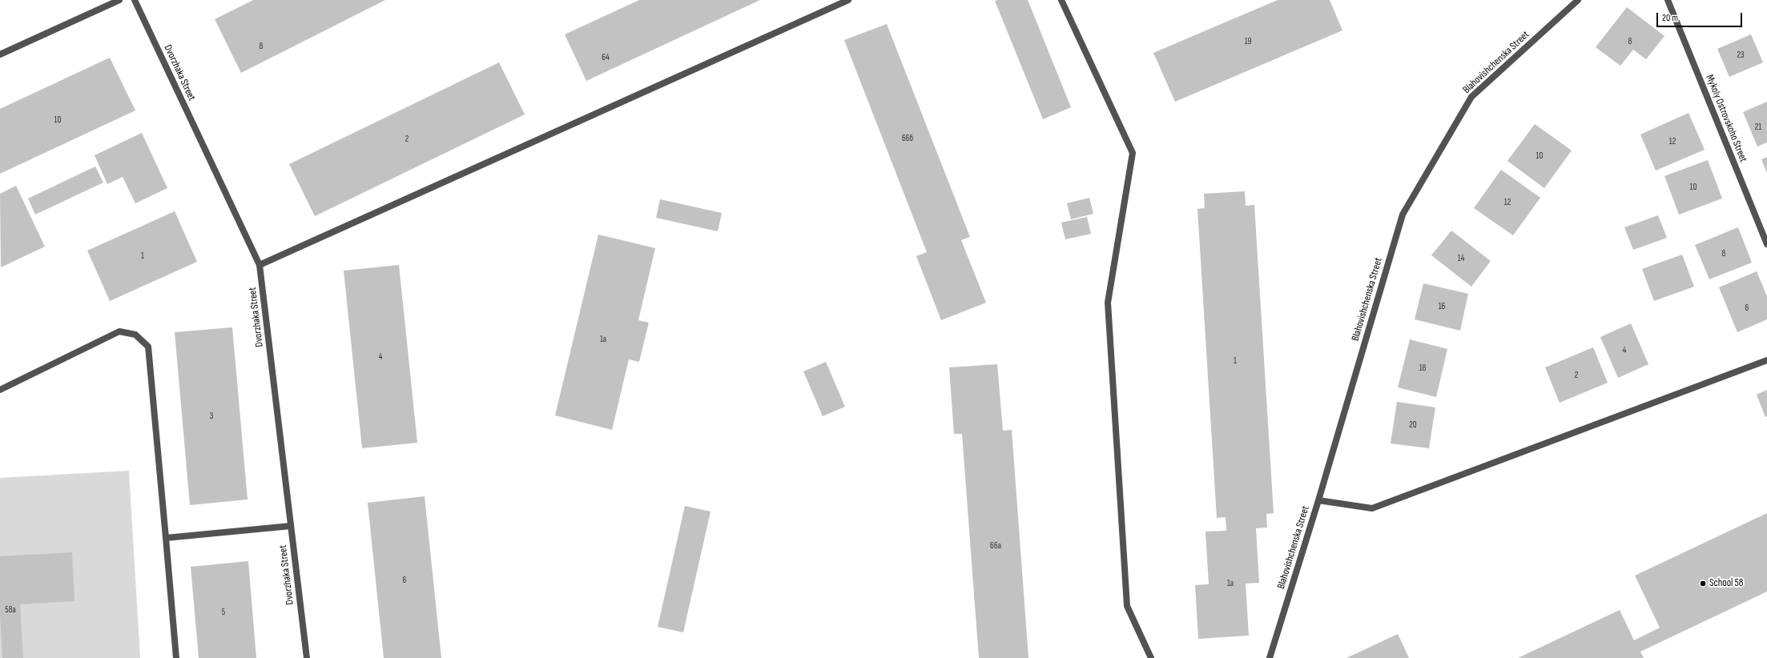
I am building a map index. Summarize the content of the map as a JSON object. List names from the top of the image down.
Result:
{
  "streets": {
    "street": ["Blahovishchenska Street", "Dvorzhaka Street", "Mykoly Ostrovskoho Street"]
  },
  "places": ["School 58"],
  "house_numbers": [
    "19",
    "8",
    "8",
    "23",
    "64",
    "10",
    "21",
    "66б",
    "2",
    "12",
    "10",
    "10",
    "12",
    "8",
    "1",
    "14",
    "16",
    "6",
    "1а",
    "4",
    "4",
    "1",
    "18",
    "2",
    "3",
    "20",
    "66а",
    "6",
    "1а",
    "58а",
    "5"
  ],
  "scale_bar": "20 m"
}
